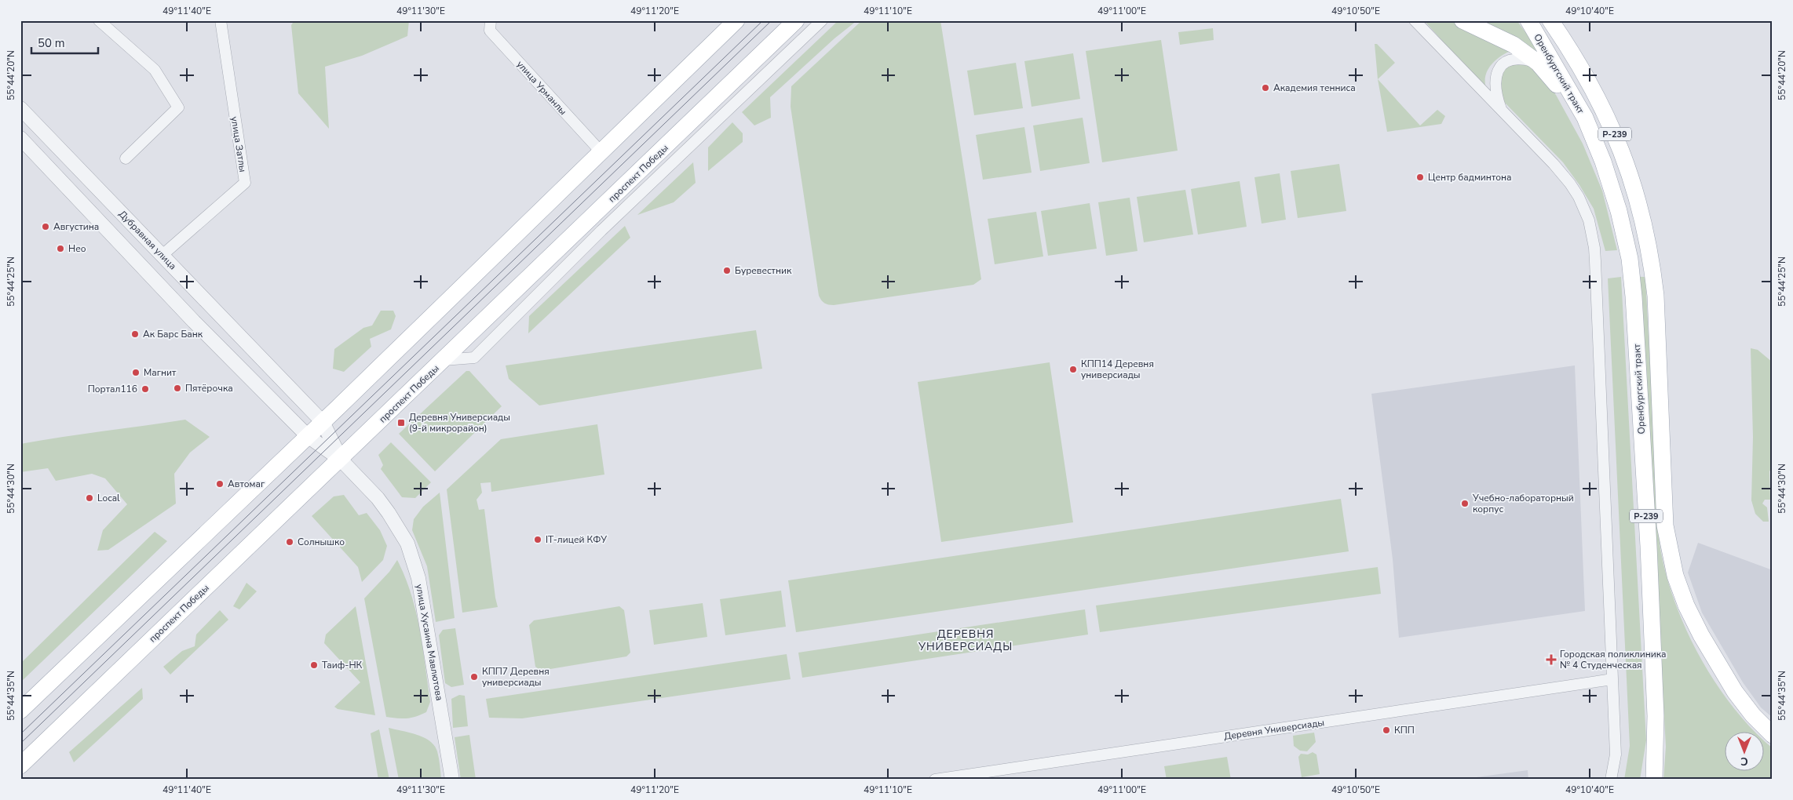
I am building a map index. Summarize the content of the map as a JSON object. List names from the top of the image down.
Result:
{
  "streets": {
    "main road": ["Оренбургский тракт", "Р-239", "проспект Победы"],
    "street": [
      "улица Урманлы",
      "улица Затлы",
      "Дубравная улица",
      "улица Хусаина Мавлютова",
      "Деревня Универсиады"
    ]
  },
  "crossings": [
    ["улица Затлы", "Дубравная улица"],
    ["проспект Победы", "Дубравная улица"],
    ["проспект Победы", "улица Хусаина Мавлютова"],
    ["Дубравная улица", "улица Хусаина Мавлютова"]
  ],
  "districts": ["ДЕРЕВНЯ УНИВЕРСИАДЫ"],
  "places": {
    "other": [
      "Академия тенниса",
      "Центр бадминтона",
      "Августина",
      "Нео",
      "Буревестник",
      "Ак Барс Банк",
      "КПП14 Деревня универсиады",
      "Магнит",
      "Пятёрочка",
      "Портал116",
      "Автомаг",
      "Local",
      "Учебно-лабораторный корпус",
      "IT-лицей КФУ",
      "Солнышко",
      "Таиф-НК",
      "КПП7 Деревня универсиады",
      "КПП"
    ],
    "transit": ["Деревня Универсиады (9-й микрорайон)"],
    "health": ["Городская поликлиника № 4 Студенческая"]
  },
  "scale_bar": "50 m",
  "north": "bottom",
  "coordinates": [
    "49°11'40\"E",
    "49°11'30\"E",
    "49°11'20\"E",
    "49°11'10\"E",
    "49°11'00\"E",
    "49°10'50\"E",
    "49°10'40\"E",
    "55°44'20\"N",
    "55°44'25\"N",
    "55°44'30\"N",
    "55°44'35\"N"
  ]
}
